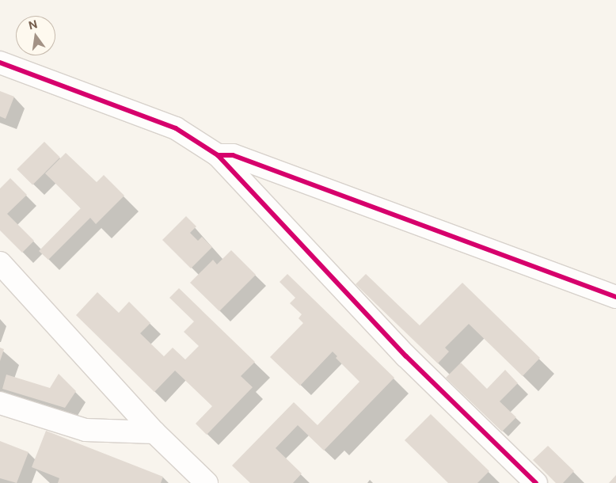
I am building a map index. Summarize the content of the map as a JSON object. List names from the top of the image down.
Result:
{
  "north": "top"
}
